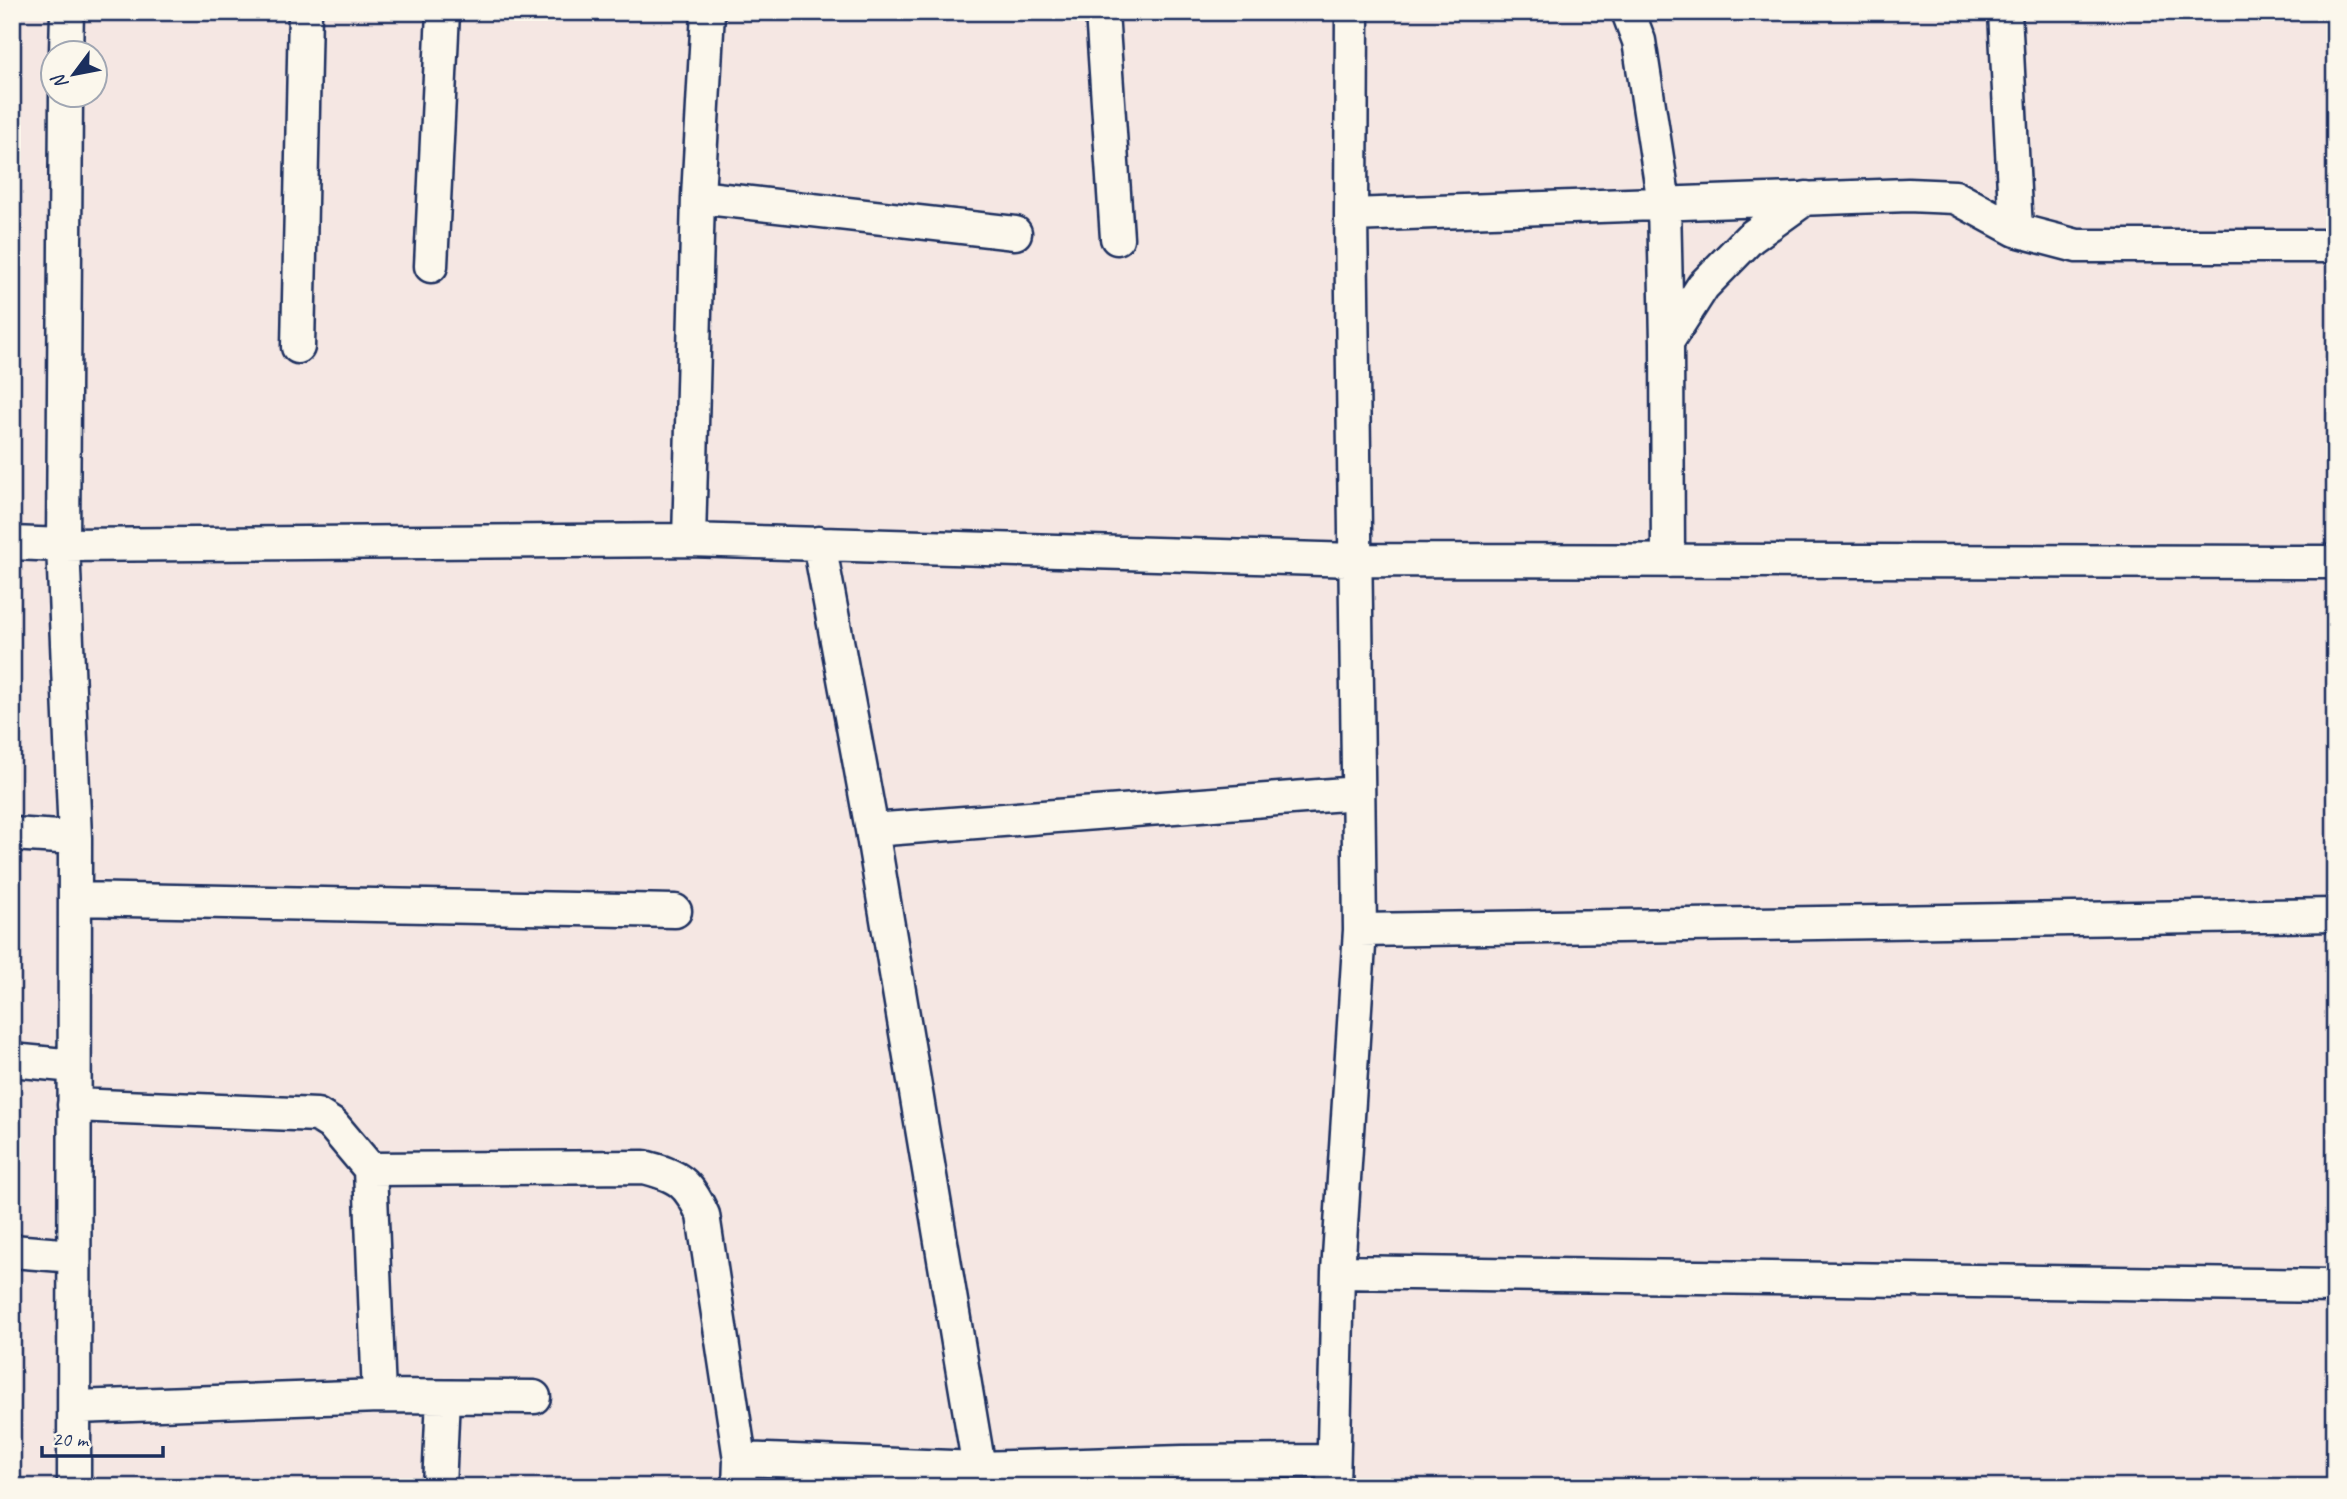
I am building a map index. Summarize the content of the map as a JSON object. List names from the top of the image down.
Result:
{
  "scale_bar": "20 m",
  "north": "bottom left"
}
